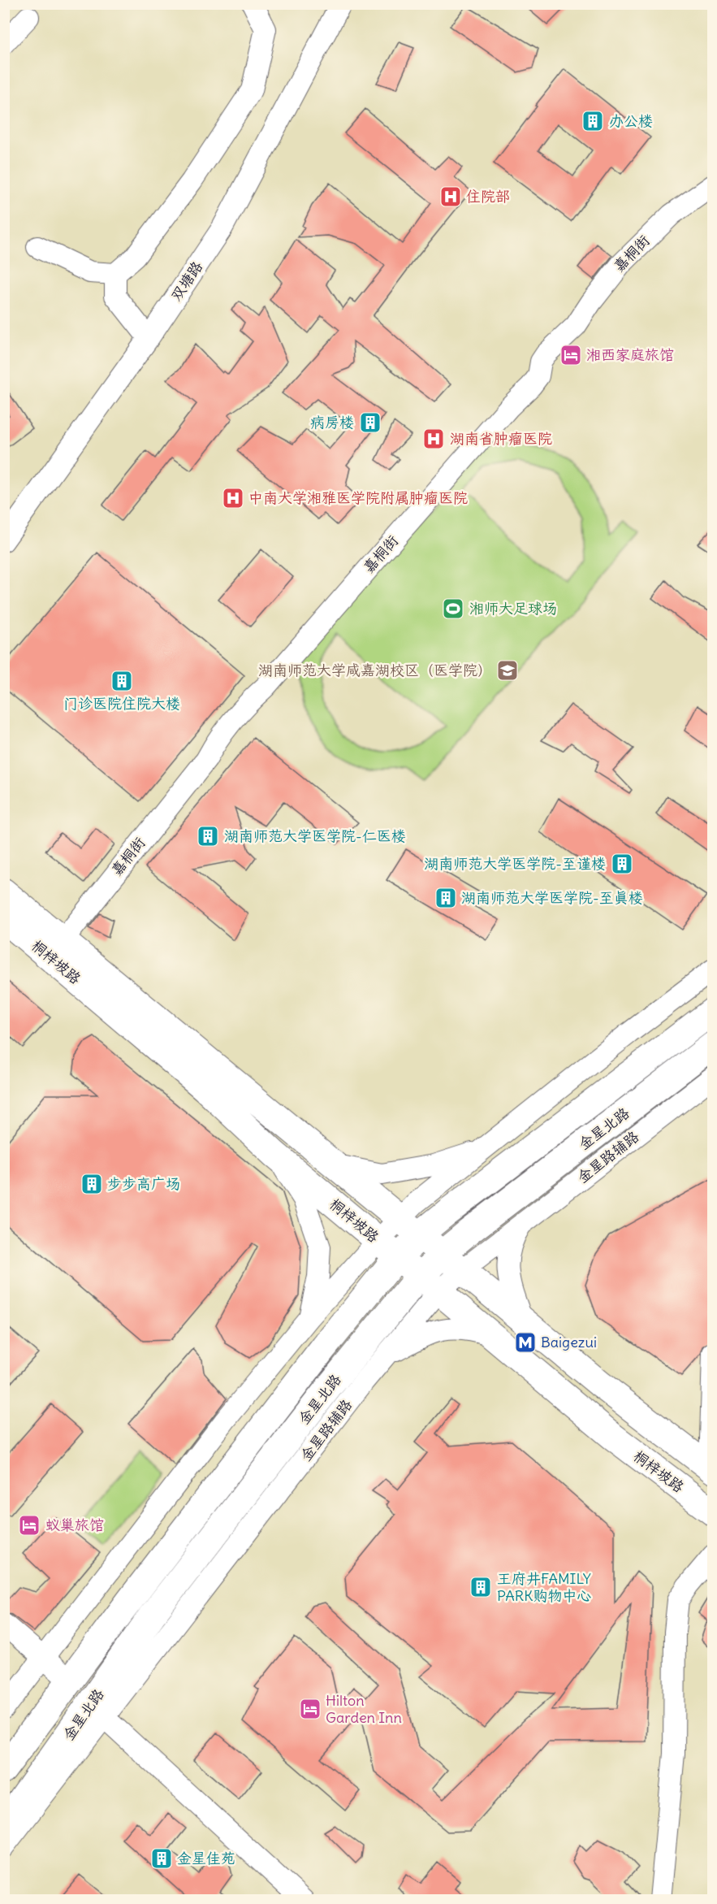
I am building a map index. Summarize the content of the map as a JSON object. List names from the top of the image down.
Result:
{
  "streets": {
    "main road": ["桐梓坡路", "金星北路"],
    "street": ["嘉桐街", "双塘路", "金星路辅路"]
  },
  "crossings": [
    ["嘉桐街", "桐梓坡路"],
    ["桐梓坡路", "金星北路"],
    ["桐梓坡路", "金星路辅路"],
    ["金星北路", "金星路辅路"]
  ],
  "places": {
    "building": [
      "办公楼",
      "病房楼",
      "门诊医院住院大楼",
      "湖南师范大学医学院-仁医楼",
      "湖南师范大学医学院-至谨楼",
      "湖南师范大学医学院-至真楼",
      "步步高广场",
      "王府井FAMILY PARK购物中心",
      "金星佳苑"
    ],
    "hospital": ["住院部", "湖南省肿瘤医院", "中南大学湘雅医学院附属肿瘤医院"],
    "hotel": ["湘西家庭旅馆", "蚁巢旅馆", "Hilton Garden Inn"],
    "sports": ["湘师大足球场"],
    "school or university": ["湖南师范大学咸嘉湖校区（医学院）"],
    "metro station": ["Baigezui"]
  }
}
